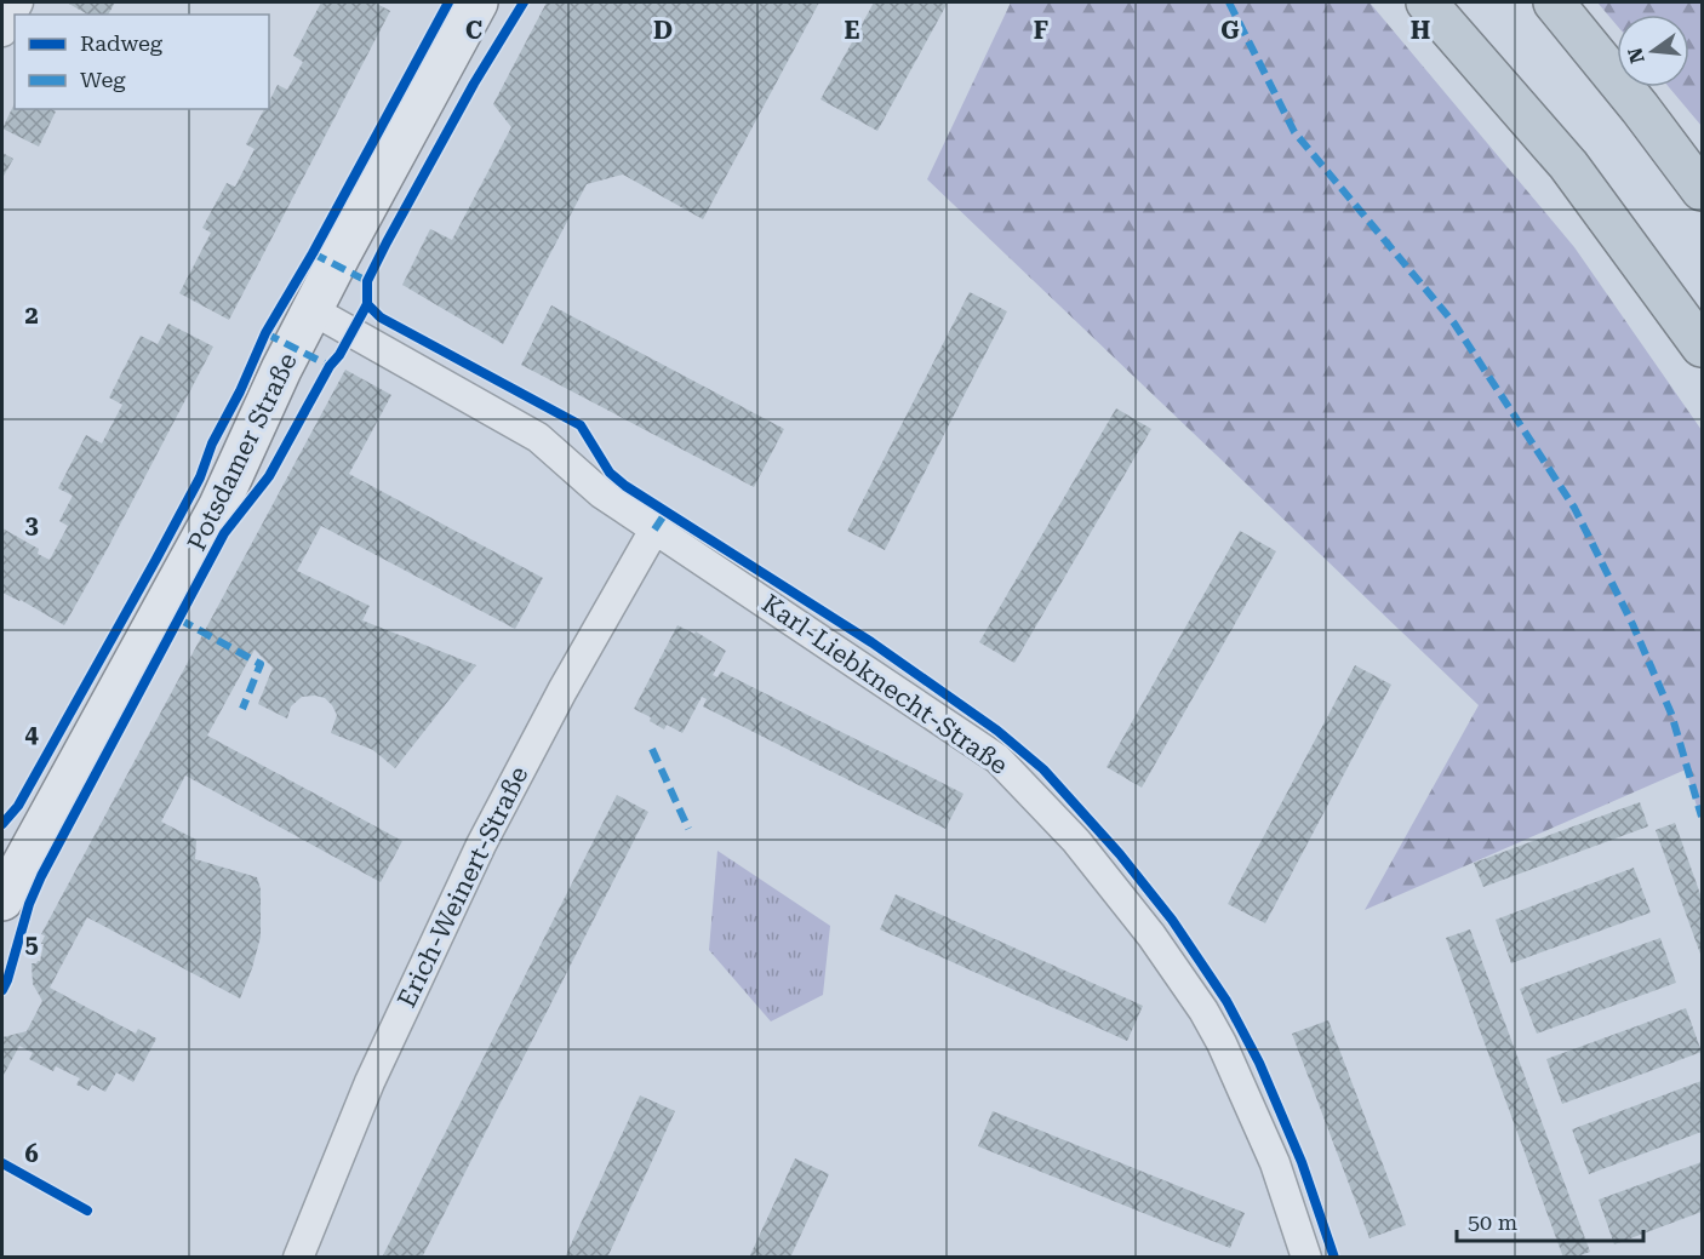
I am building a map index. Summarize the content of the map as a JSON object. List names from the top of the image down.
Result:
{
  "streets": {
    "main road": ["Potsdamer Straße"],
    "street": ["Karl-Liebknecht-Straße", "Erich-Weinert-Straße"]
  },
  "crossings": [
    ["Potsdamer Straße", "Karl-Liebknecht-Straße"],
    ["Karl-Liebknecht-Straße", "Erich-Weinert-Straße"]
  ],
  "legend": ["Radweg", "Weg"],
  "scale_bar": "50 m",
  "north": "left",
  "grid": {
    "columns": [
      "C",
      "D",
      "E",
      "F",
      "G",
      "H"
    ],
    "rows": [
      "2",
      "3",
      "4",
      "5",
      "6"
    ]
  }
}
